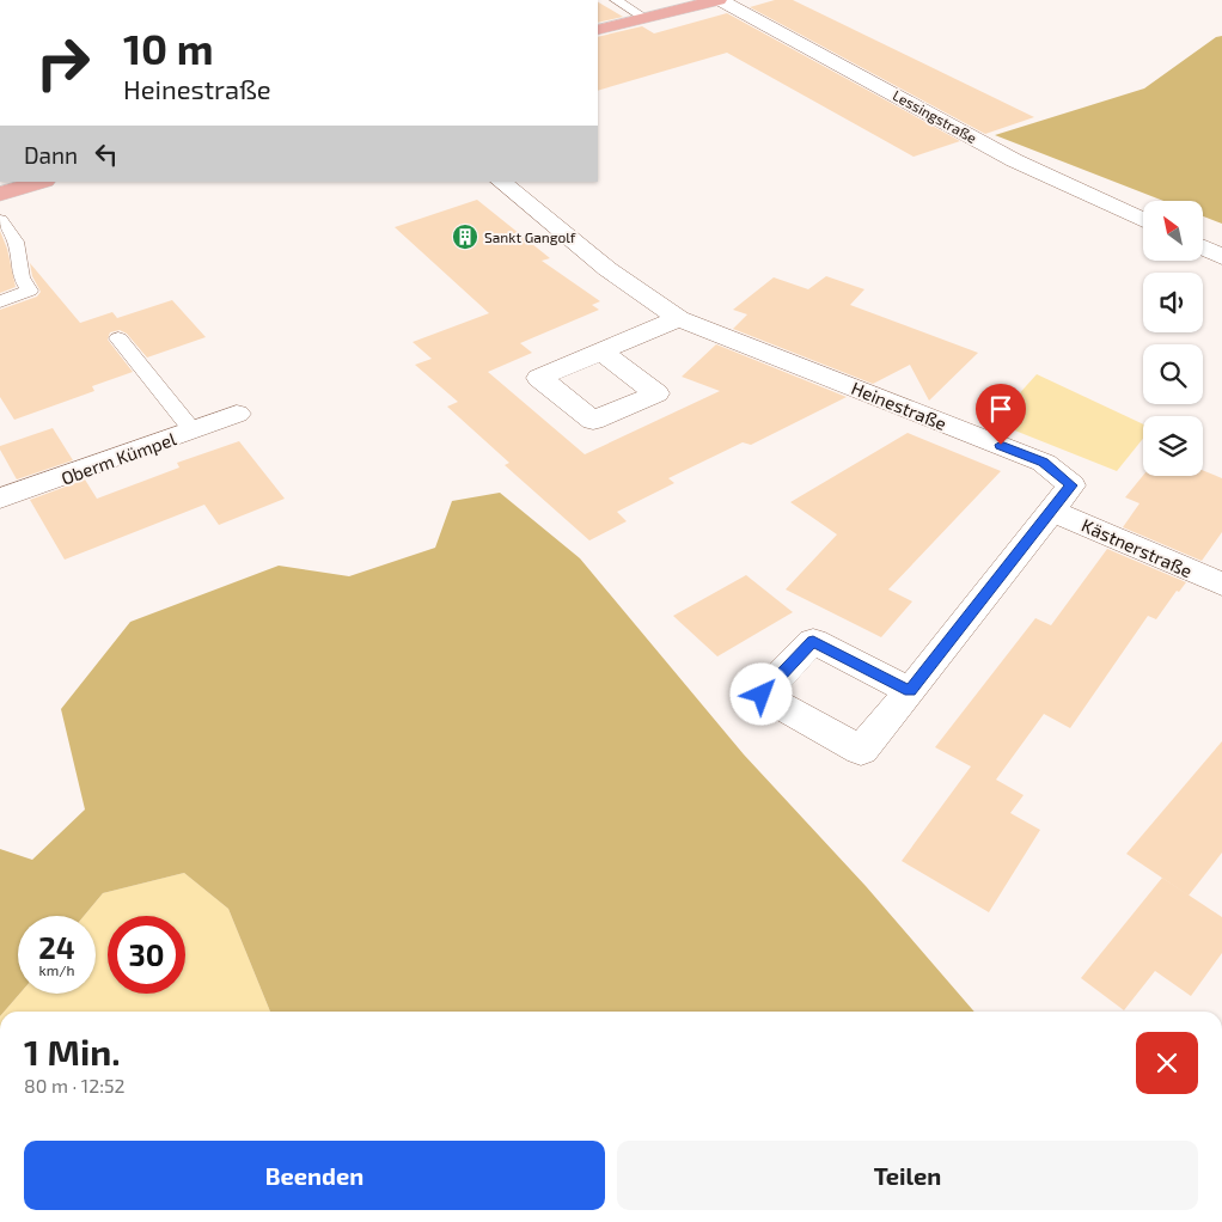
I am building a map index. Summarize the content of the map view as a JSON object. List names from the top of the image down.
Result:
{
  "streets": {
    "street": [
      "Lessingstraße",
      "Heinestraße",
      "Oberm Kümpel",
      "Kästnerstraße"
    ]
  },
  "crossings": [
    ["Heinestraße", "Kästnerstraße"]
  ],
  "places": {
    "building": ["Sankt Gangolf"]
  },
  "north": "top left",
  "page": {
    "turn": ["10 m", "Heinestraße"],
    "then": "Dann",
    "speed": "24 km/h",
    "limit": "30",
    "heading": ["1 Min.", "80 m · 12:52"],
    "buttons": ["Beenden", "Teilen"]
  }
}
